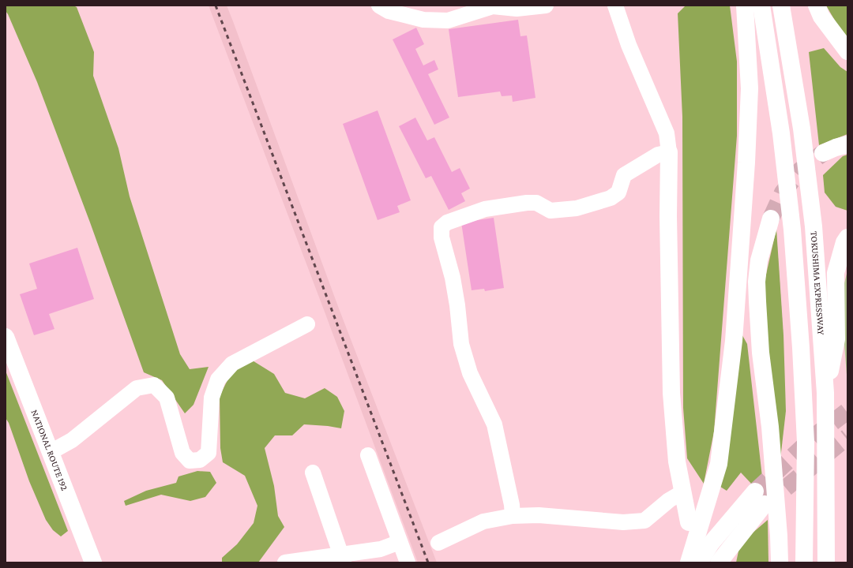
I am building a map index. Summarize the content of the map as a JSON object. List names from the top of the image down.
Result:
{
  "streets": {
    "main road": ["TOKUSHIMA EXPRESSWAY", "NATIONAL ROUTE 192"]
  }
}
